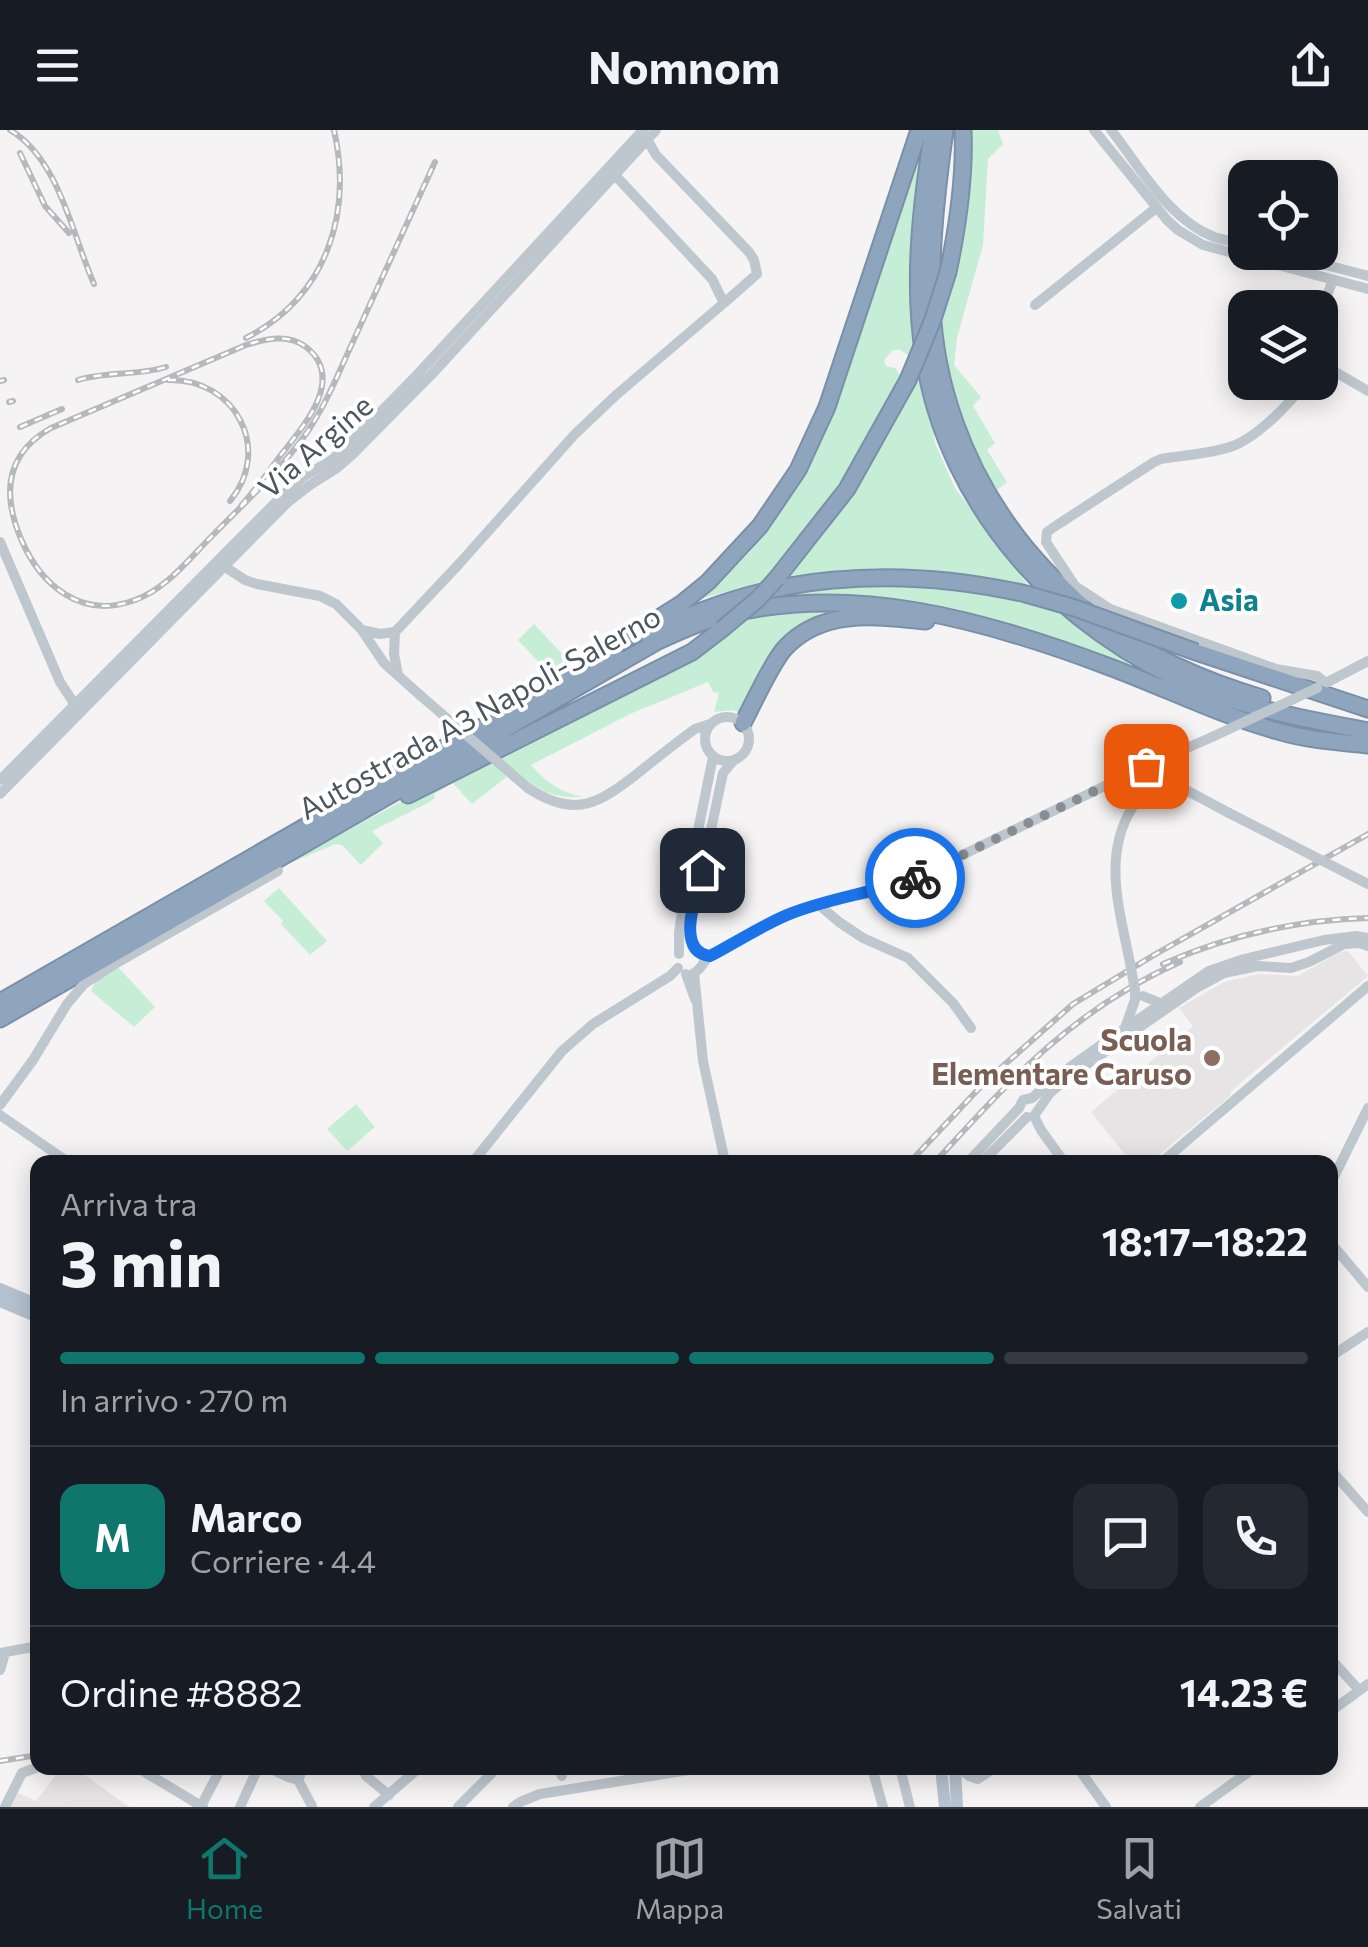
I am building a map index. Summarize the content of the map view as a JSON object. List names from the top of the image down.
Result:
{
  "streets": {
    "highway": ["Autostrada A3 Napoli-Salerno"],
    "street": ["Via Argine"]
  },
  "places": ["Asia", "Scuola Elementare Caruso"],
  "page": {
    "header": "Nomnom",
    "heading": ["3 min", "Arriva tra", "18:17–18:22"],
    "panel": [
      "Marco",
      "Corriere · 4.4",
      "Ordine #8882",
      "14.23 €"
    ],
    "bar": "In arrivo · 270 m",
    "round": "M",
    "tabs": ["Home", "Mappa", "Salvati"]
  }
}
